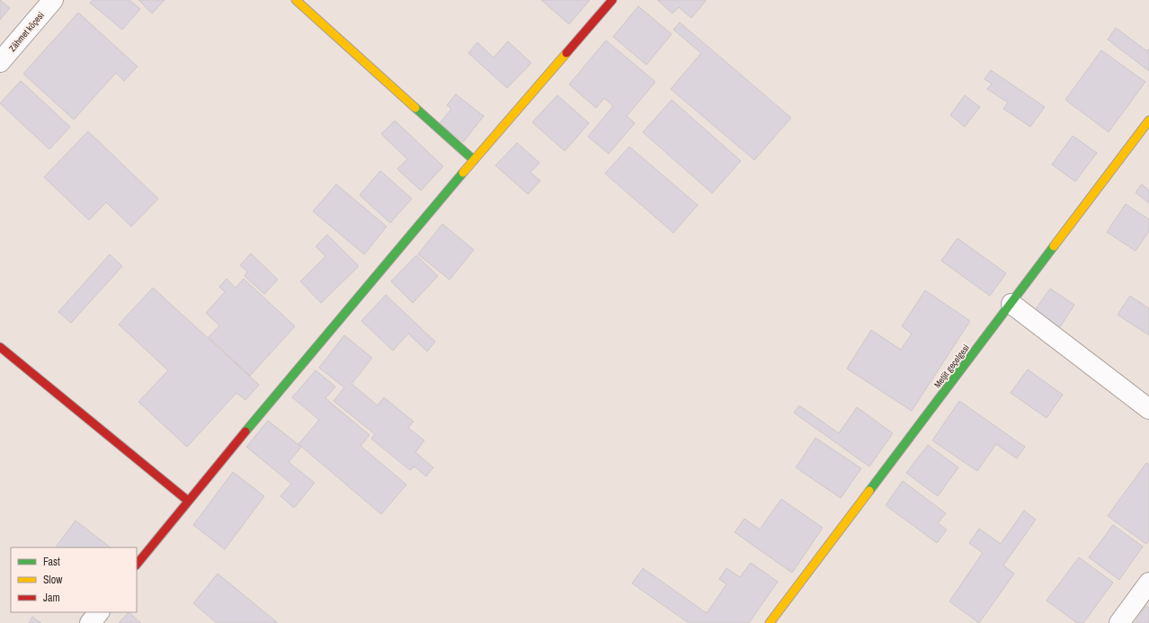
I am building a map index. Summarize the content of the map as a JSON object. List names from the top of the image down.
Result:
{
  "streets": {
    "street": ["Zähmet köçesi", "Metjit geçelgesi"]
  },
  "legend": ["Fast", "Slow", "Jam"]
}
